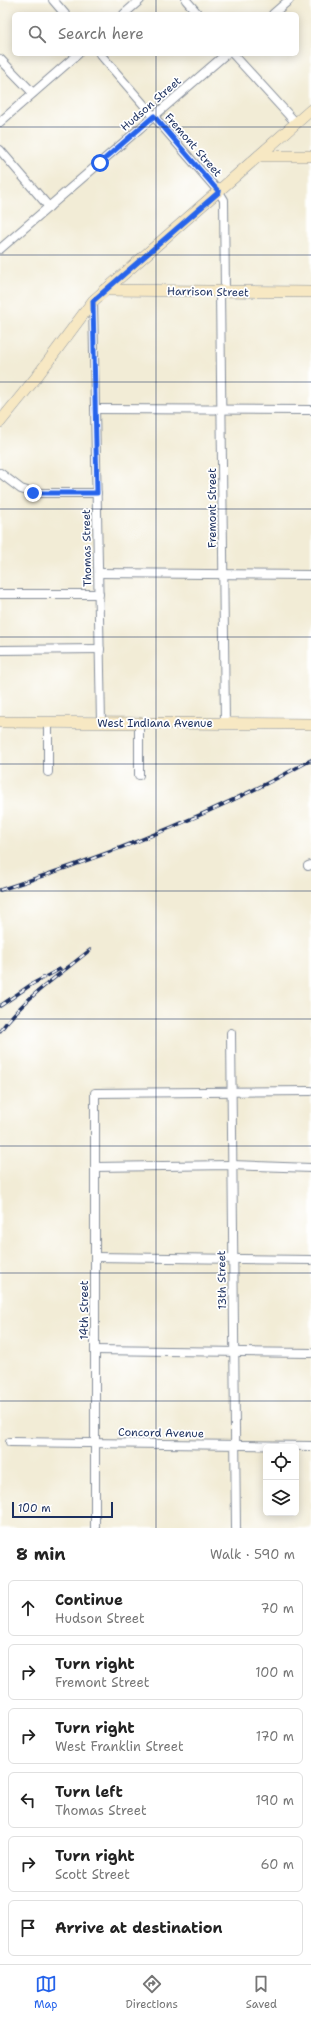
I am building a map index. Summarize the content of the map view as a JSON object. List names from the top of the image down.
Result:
{
  "streets": {
    "street": [
      "Hudson Street",
      "Fremont Street",
      "Harrison Street",
      "Thomas Street",
      "West Indiana Avenue",
      "13th Street",
      "14th Street",
      "Concord Avenue"
    ]
  },
  "crossings": [
    ["Hudson Street", "Fremont Street"],
    ["Fremont Street", "Harrison Street"],
    ["Fremont Street", "West Indiana Avenue"],
    ["Thomas Street", "West Indiana Avenue"],
    ["13th Street", "14th Street"],
    ["13th Street", "Concord Avenue"],
    ["14th Street", "Concord Avenue"]
  ],
  "scale_bar": "100 m",
  "page": {
    "search": "Search here",
    "scale": "100 m",
    "heading": ["8 min", "Walk · 590 m"],
    "list": [
      ["Continue", "Hudson Street", "70 m"],
      ["Turn right", "Fremont Street", "100 m"],
      ["Turn right", "West Franklin Street", "170 m"],
      ["Turn left", "Thomas Street", "190 m"],
      ["Turn right", "Scott Street", "60 m"],
      "Arrive at destination"
    ],
    "nav": ["Map", "Directions", "Saved"]
  }
}
